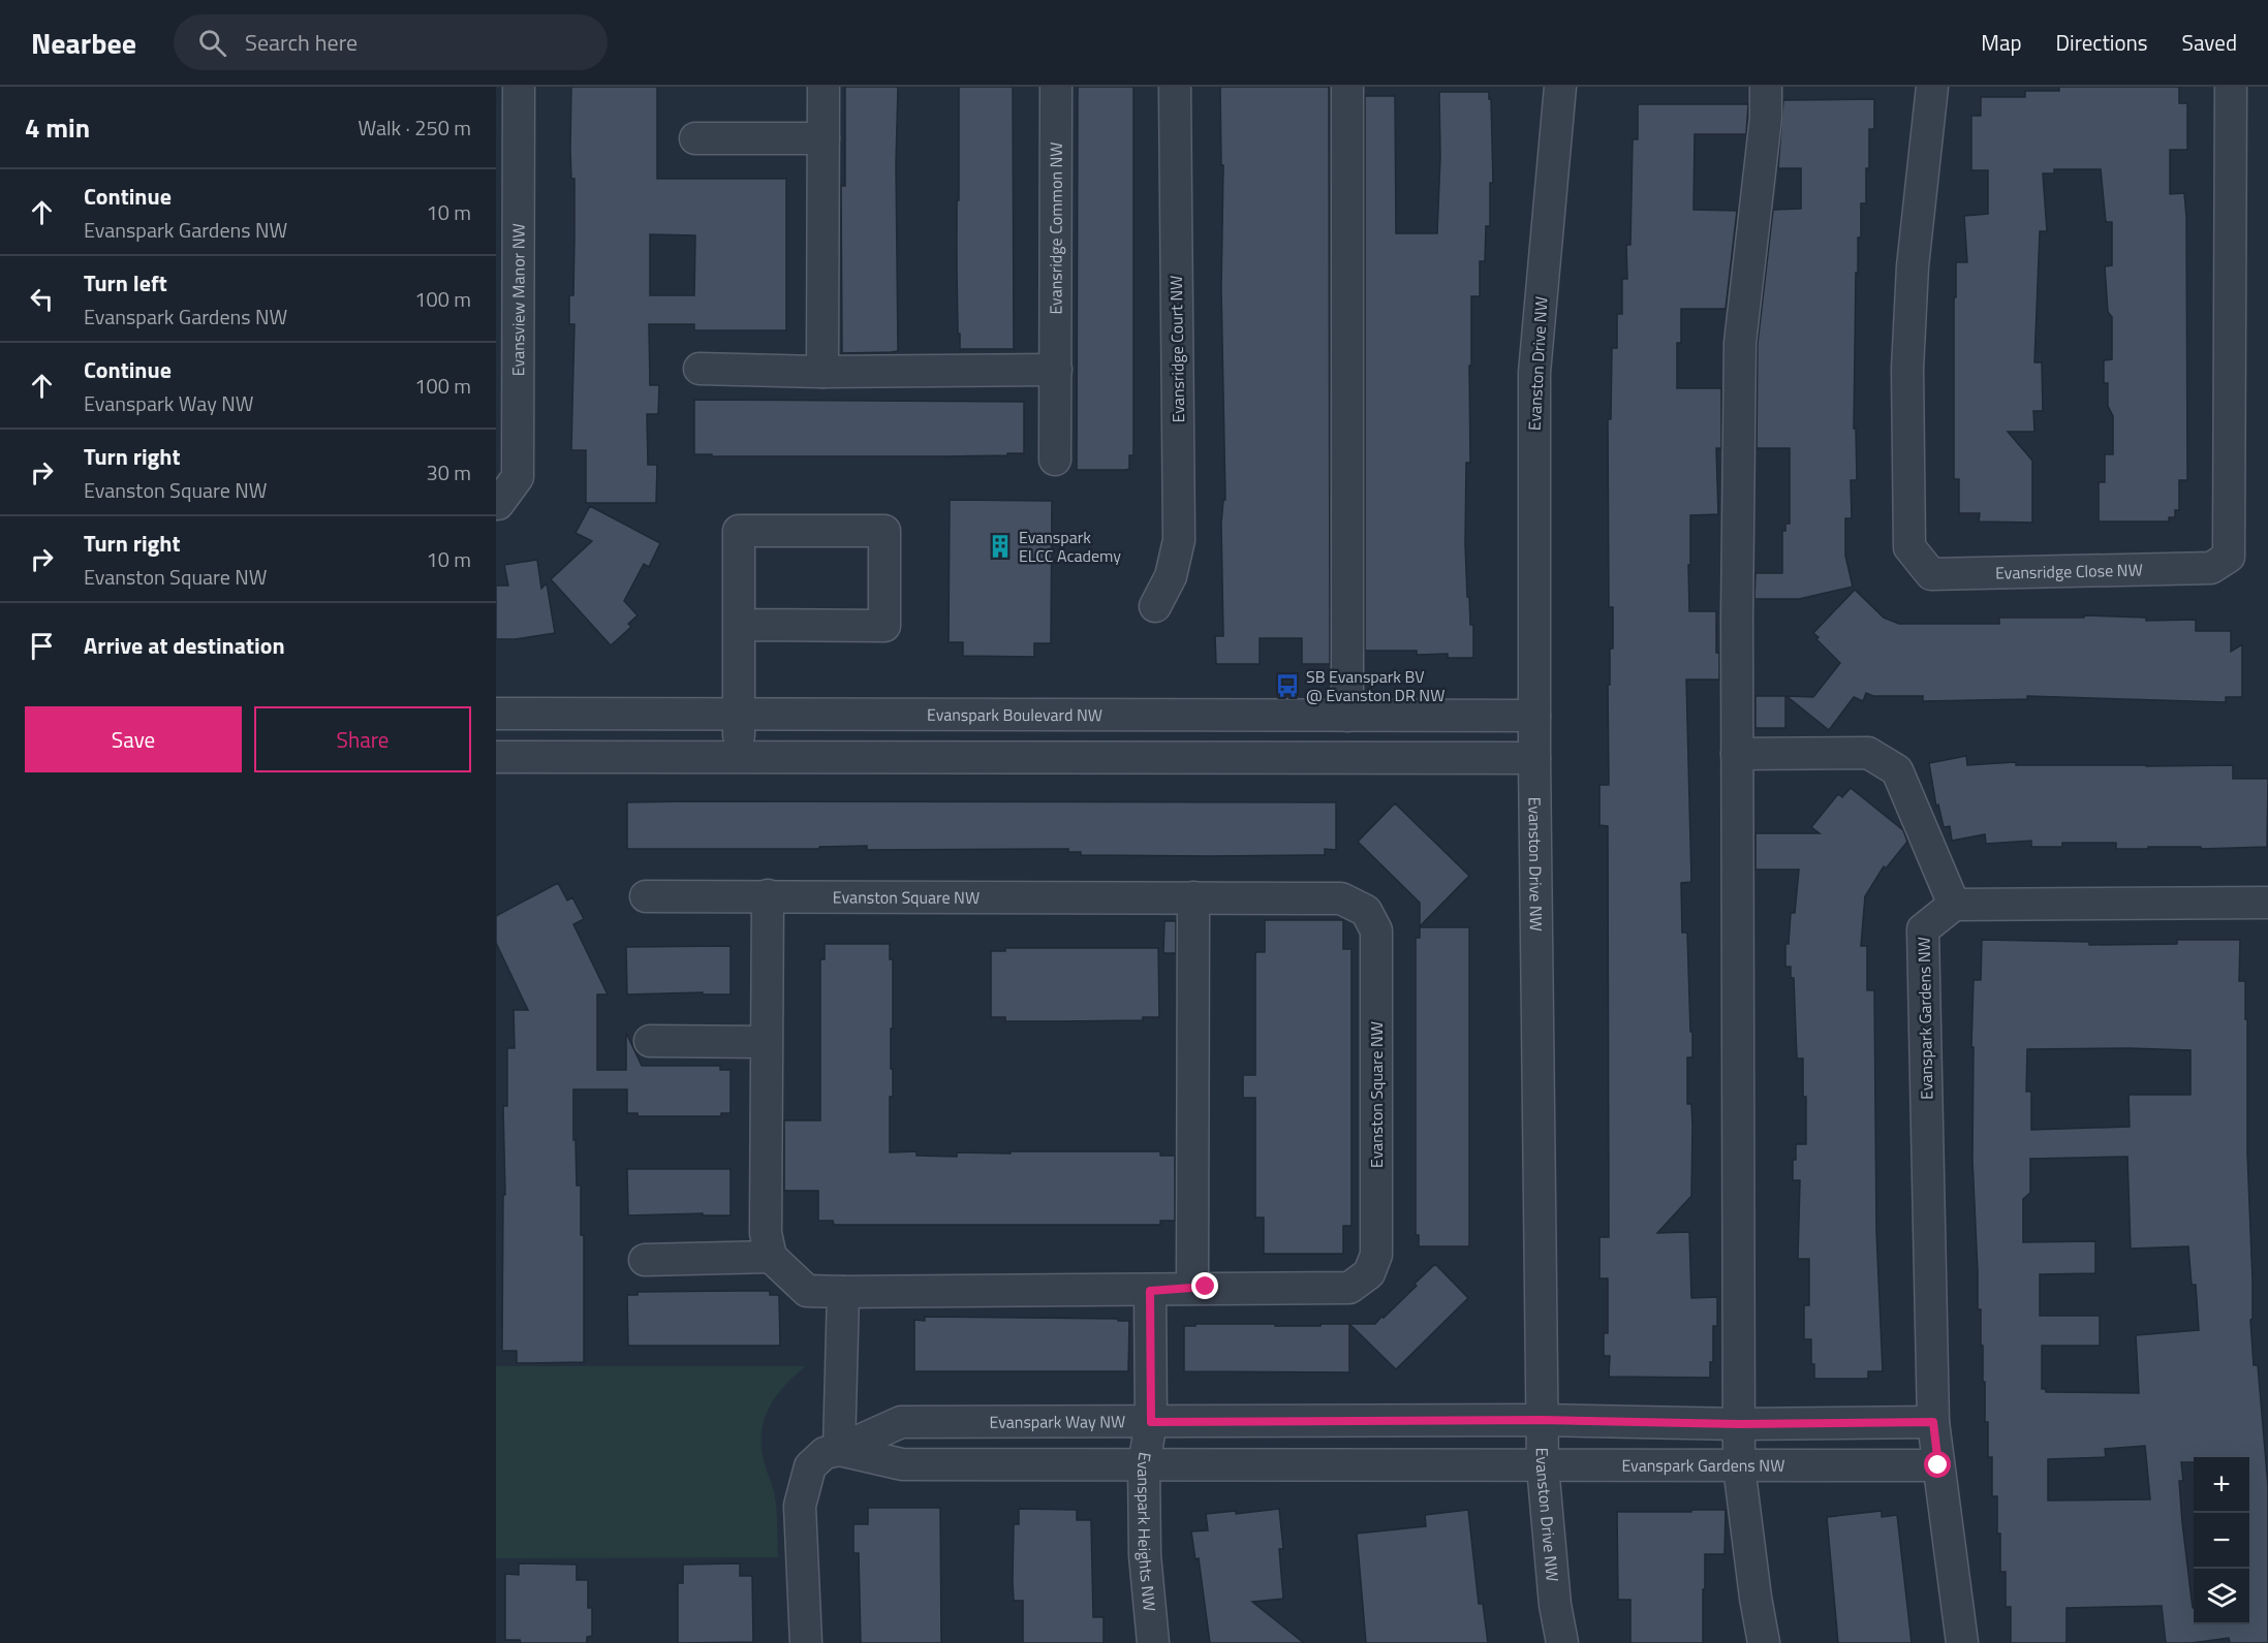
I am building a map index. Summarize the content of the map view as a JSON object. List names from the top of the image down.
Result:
{
  "streets": {
    "street": [
      "Evansridge Common NW",
      "Evansview Manor NW",
      "Evansridge Court NW",
      "Evanston Drive NW",
      "Evansridge Close NW",
      "Evanspark Boulevard NW",
      "Evanston Square NW",
      "Evanspark Gardens NW",
      "Evanspark Way NW",
      "Evanspark Heights NW"
    ]
  },
  "crossings": [
    ["Evanston Drive NW", "Evanspark Boulevard NW"],
    ["Evanston Drive NW", "Evanspark Gardens NW"],
    ["Evanston Drive NW", "Evanspark Way NW"],
    ["Evanspark Way NW", "Evanspark Heights NW"]
  ],
  "places": {
    "building": ["Evanspark ELCC Academy"],
    "bus stop": ["SB Evanspark BV @ Evanston DR NW"]
  },
  "page": {
    "header": "Nearbee",
    "search": "Search here",
    "nav": ["Map", "Directions", "Saved"],
    "heading": ["4 min", "Walk · 250 m"],
    "list": [
      ["Continue", "Evanspark Gardens NW", "10 m"],
      ["Turn left", "Evanspark Gardens NW", "100 m"],
      ["Continue", "Evanspark Way NW", "100 m"],
      ["Turn right", "Evanston Square NW", "30 m"],
      ["Turn right", "Evanston Square NW", "10 m"],
      "Arrive at destination"
    ],
    "buttons": ["Save", "Share"],
    "map_buttons": ["+", "−"]
  }
}
